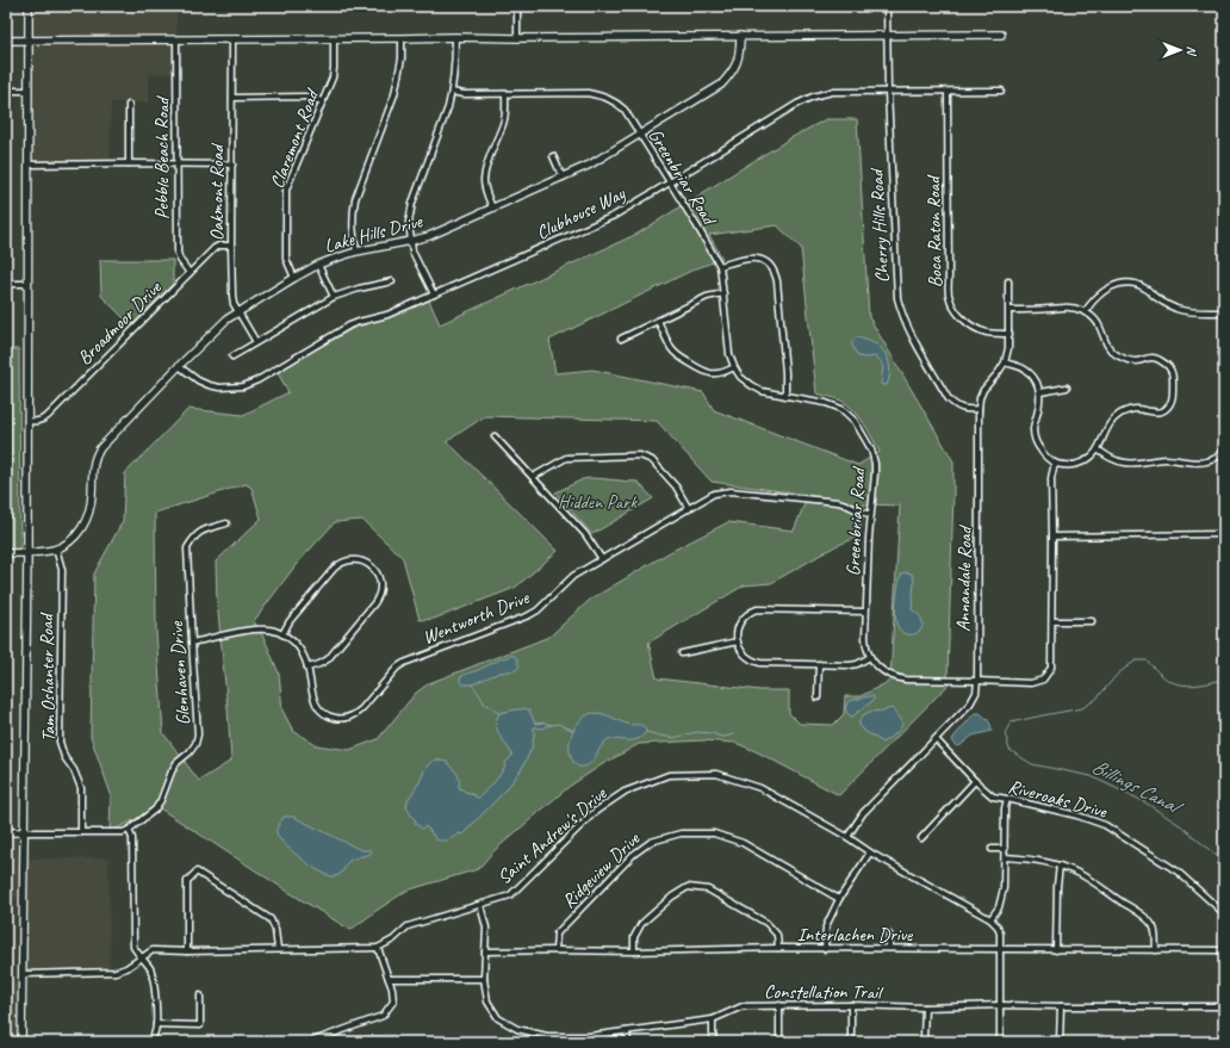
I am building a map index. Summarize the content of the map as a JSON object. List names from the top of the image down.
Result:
{
  "streets": {
    "street": [
      "Claremont Road",
      "Pebble Beach Road",
      "Greenbriar Road",
      "Oakmont Road",
      "Clubhouse Way",
      "Cherry Hills Road",
      "Boca Raton Road",
      "Lake Hills Drive",
      "Broadmoor Drive",
      "Annandale Road",
      "Wentworth Drive",
      "Glenhaven Drive",
      "Tam Oshanter Road",
      "Riveroaks Drive",
      "Saint Andrew's Drive",
      "Ridgeview Drive",
      "Interlachen Drive",
      "Constellation Trail"
    ]
  },
  "crossings": [
    ["Claremont Road", "Lake Hills Drive"],
    ["Pebble Beach Road", "Broadmoor Drive"],
    ["Greenbriar Road", "Clubhouse Way"],
    ["Greenbriar Road", "Lake Hills Drive"],
    ["Greenbriar Road", "Wentworth Drive"],
    ["Oakmont Road", "Lake Hills Drive"],
    ["Oakmont Road", "Broadmoor Drive"],
    ["Clubhouse Way", "Cherry Hills Road"],
    ["Clubhouse Way", "Boca Raton Road"],
    ["Clubhouse Way", "Lake Hills Drive"],
    ["Cherry Hills Road", "Annandale Road"],
    ["Boca Raton Road", "Annandale Road"],
    ["Lake Hills Drive", "Tam Oshanter Road"],
    ["Annandale Road", "Riveroaks Drive"],
    ["Annandale Road", "Saint Andrew's Drive"],
    ["Wentworth Drive", "Glenhaven Drive"],
    ["Saint Andrew's Drive", "Constellation Trail"],
    ["Ridgeview Drive", "Interlachen Drive"],
    ["Interlachen Drive", "Constellation Trail"]
  ],
  "water": ["Billings Canal"],
  "parks": ["Hidden Park"],
  "north": "right"
}
